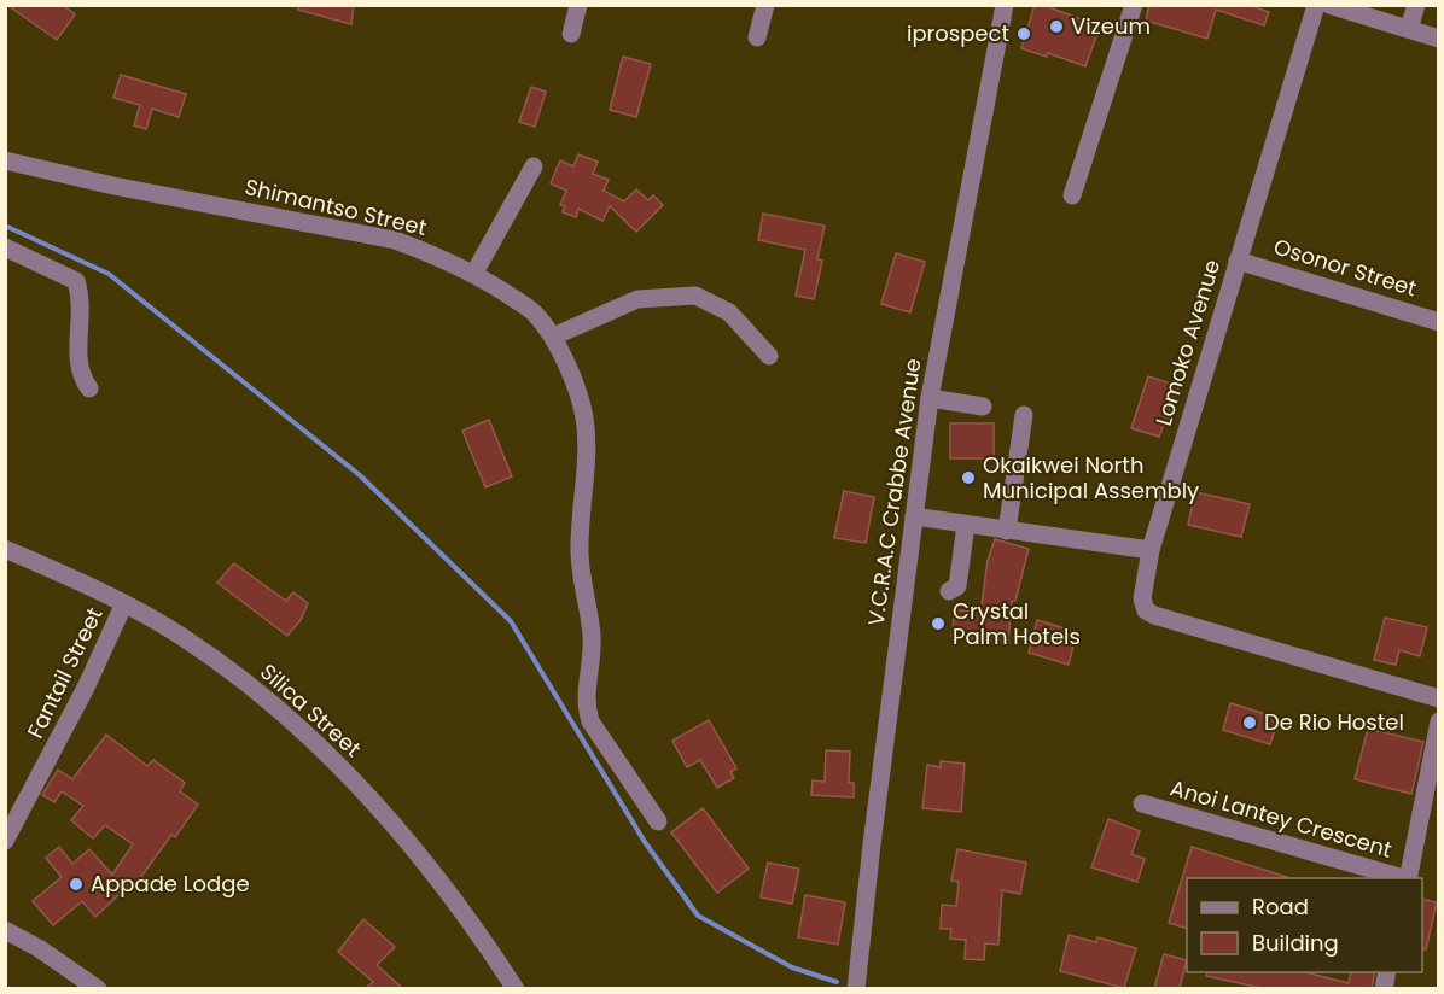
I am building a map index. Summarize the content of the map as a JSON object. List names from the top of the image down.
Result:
{
  "streets": {
    "street": [
      "Shimantso Street",
      "Osonor Street",
      "Lomoko Avenue",
      "V.C.R.A.C Crabbe Avenue",
      "Fantail Street",
      "Silica Street",
      "Anoi Lantey Crescent"
    ]
  },
  "crossings": [
    ["Osonor Street", "Lomoko Avenue"],
    ["Fantail Street", "Silica Street"]
  ],
  "places": [
    "Vizeum",
    "iprospect",
    "Okaikwei North Municipal Assembly",
    "Crystal Palm Hotels",
    "De Rio Hostel",
    "Appade Lodge"
  ],
  "legend": ["Road", "Building"]
}
